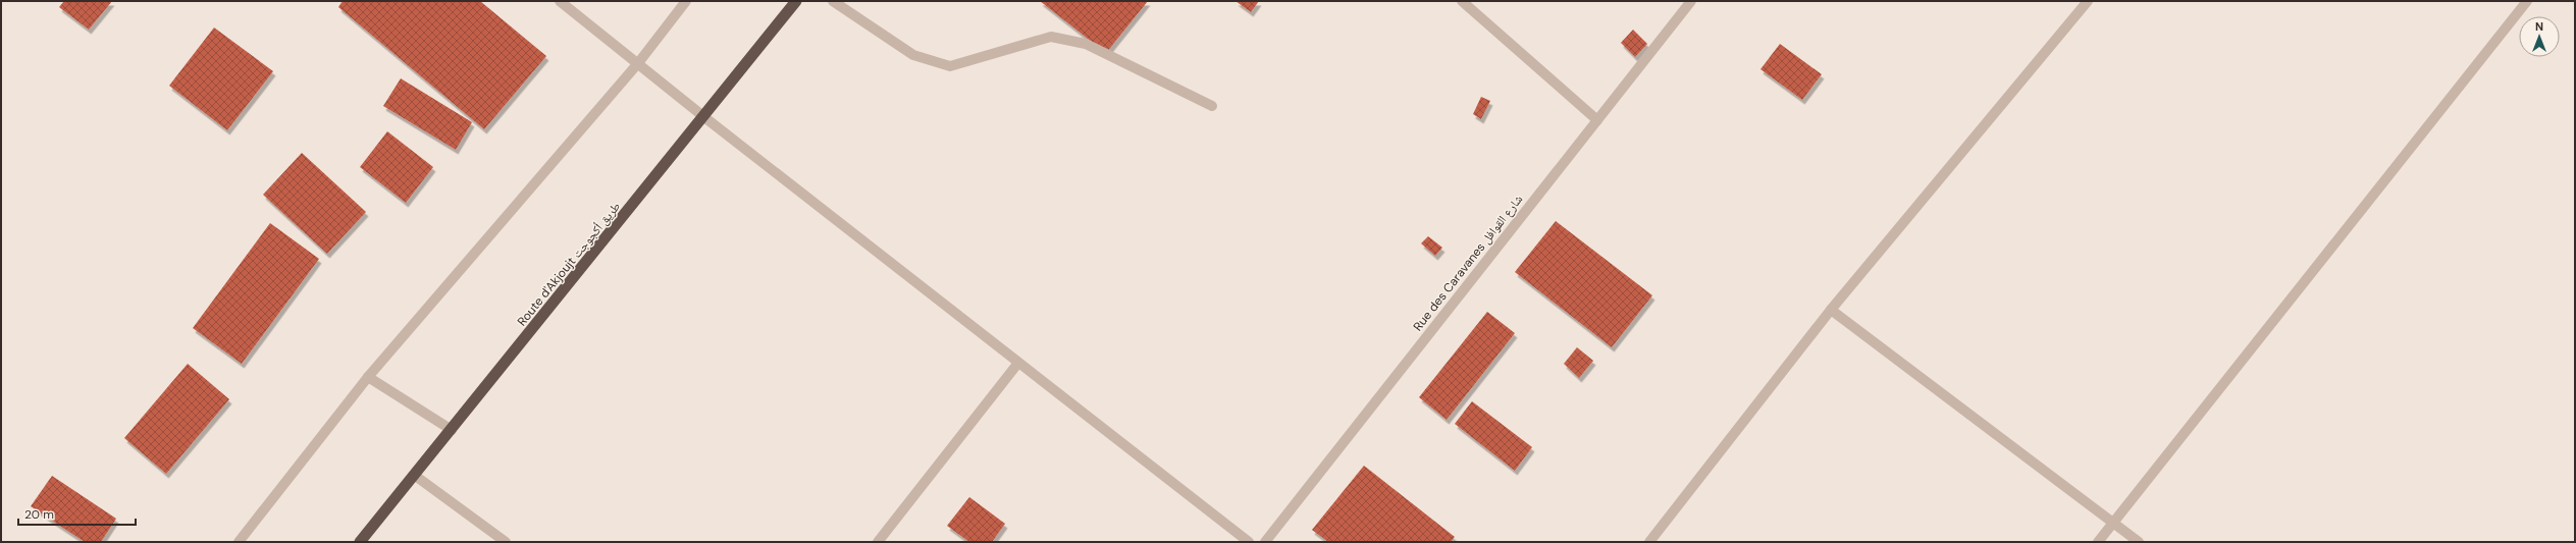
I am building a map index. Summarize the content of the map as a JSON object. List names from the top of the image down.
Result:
{
  "streets": {
    "highway": ["Route d'Akjoujt طريق أكجوجت"],
    "street": ["Rue des Caravanes شارع القوافل"]
  },
  "scale_bar": "20 m",
  "north": "top"
}
